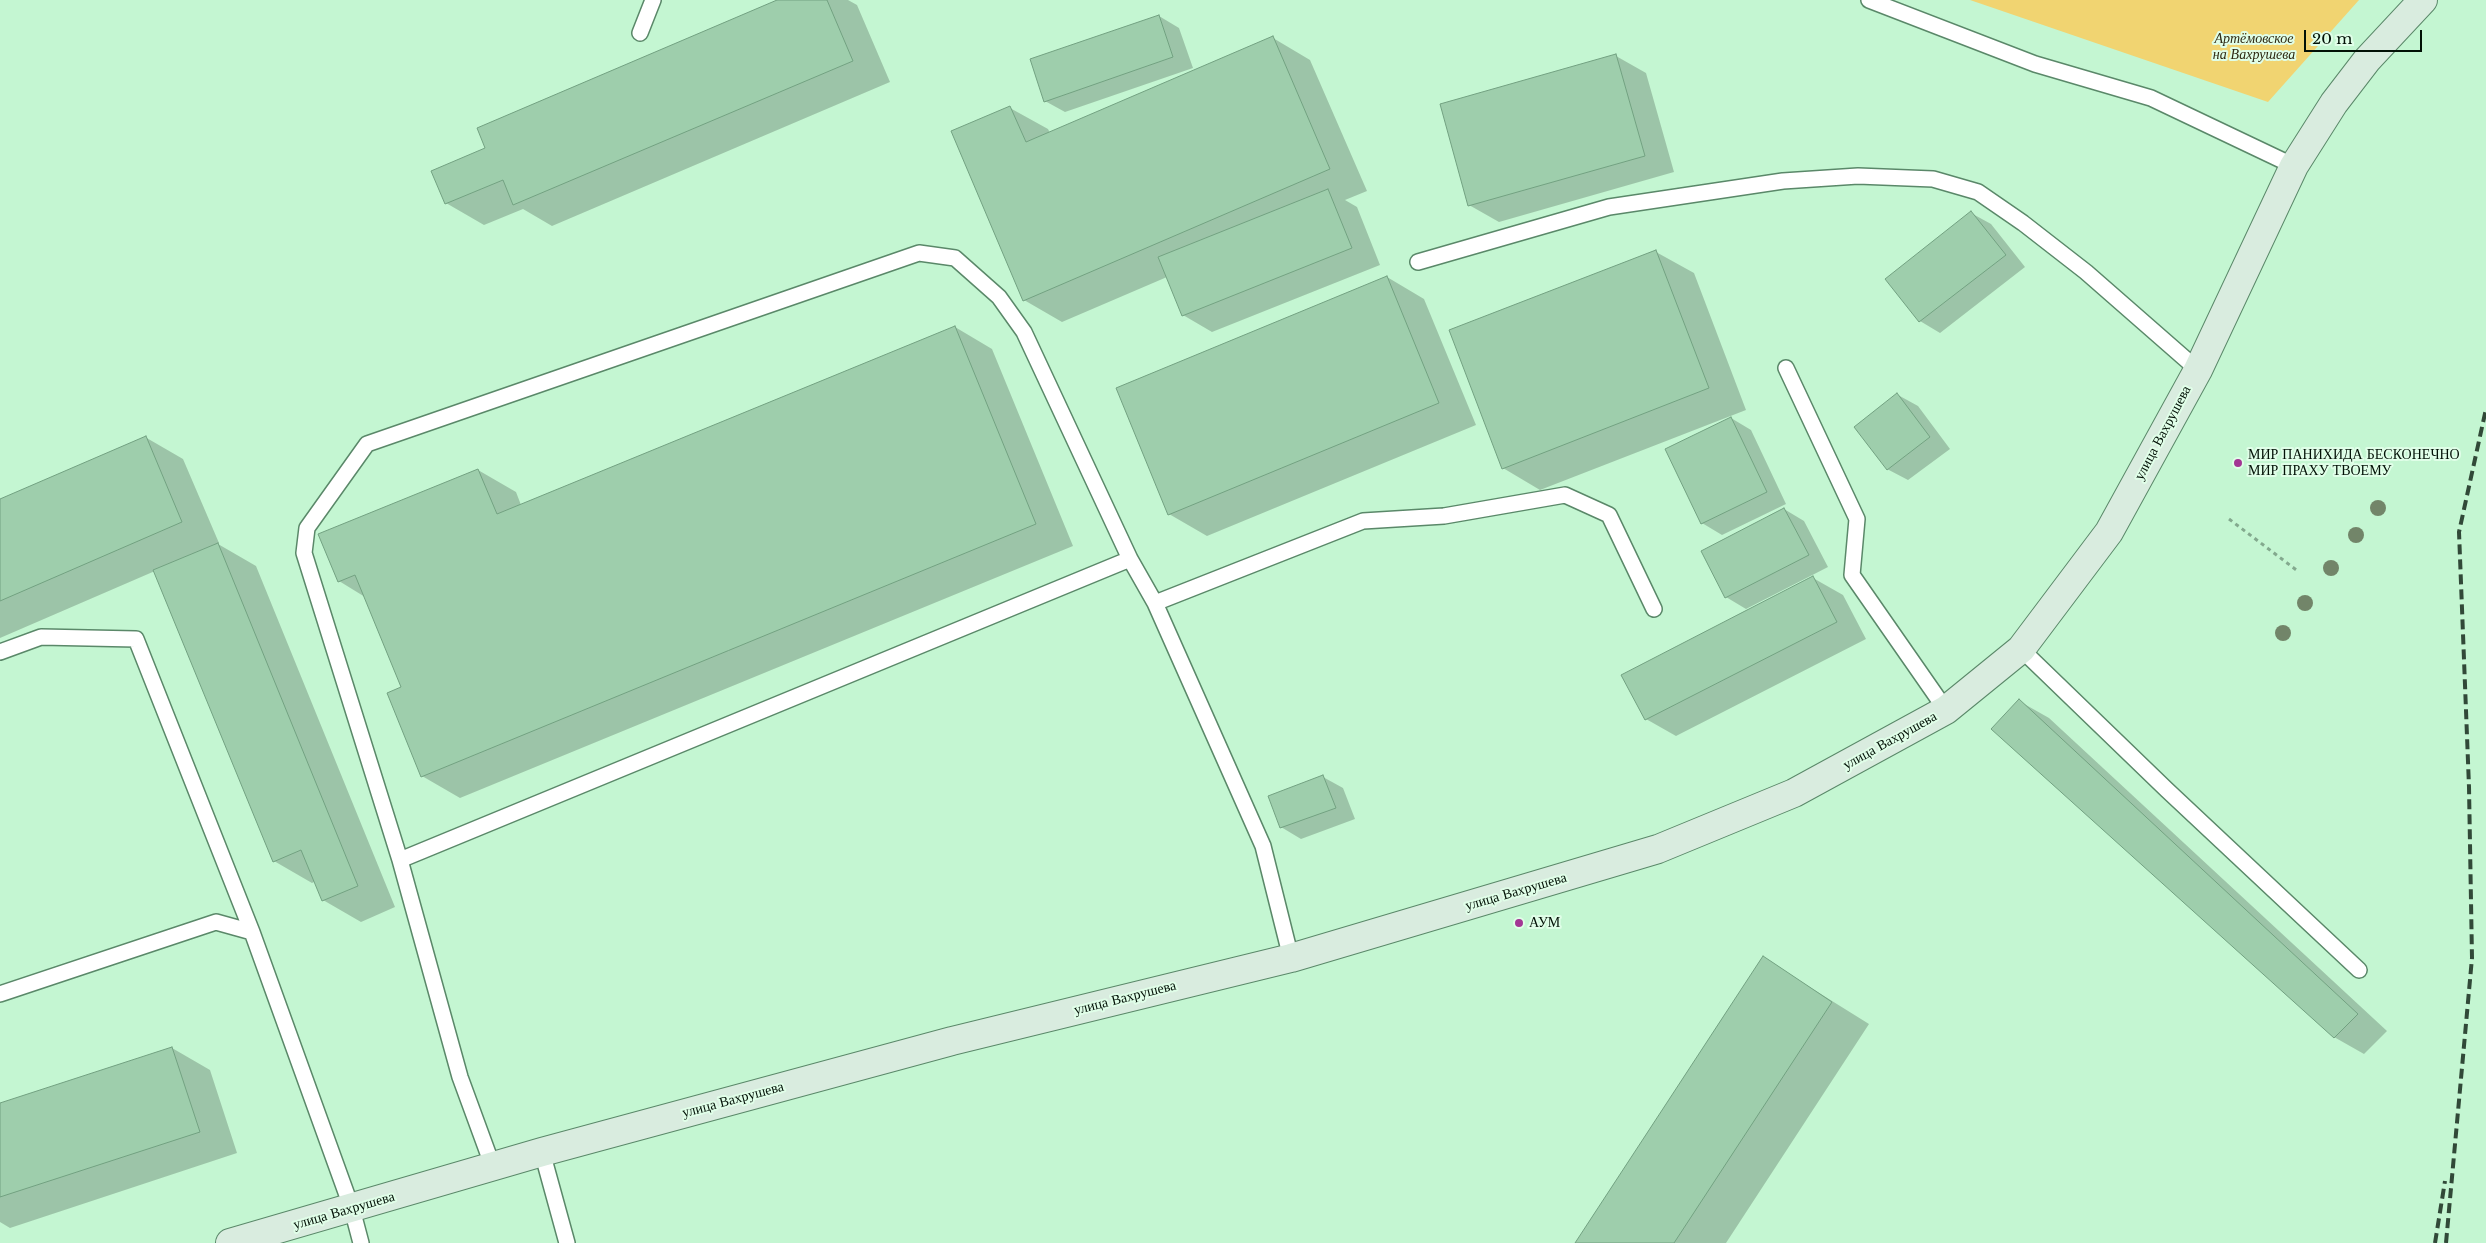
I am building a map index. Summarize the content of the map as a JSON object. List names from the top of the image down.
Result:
{
  "streets": {
    "main road": ["улица Вахрушева"]
  },
  "parks": ["Артёмовское на Вахрушева"],
  "places": ["МИР ПАНИХИДА БЕСКОНЕЧНО МИР ПРАХУ ТВОЕМУ", "АУМ"],
  "scale_bar": "20 m"
}
